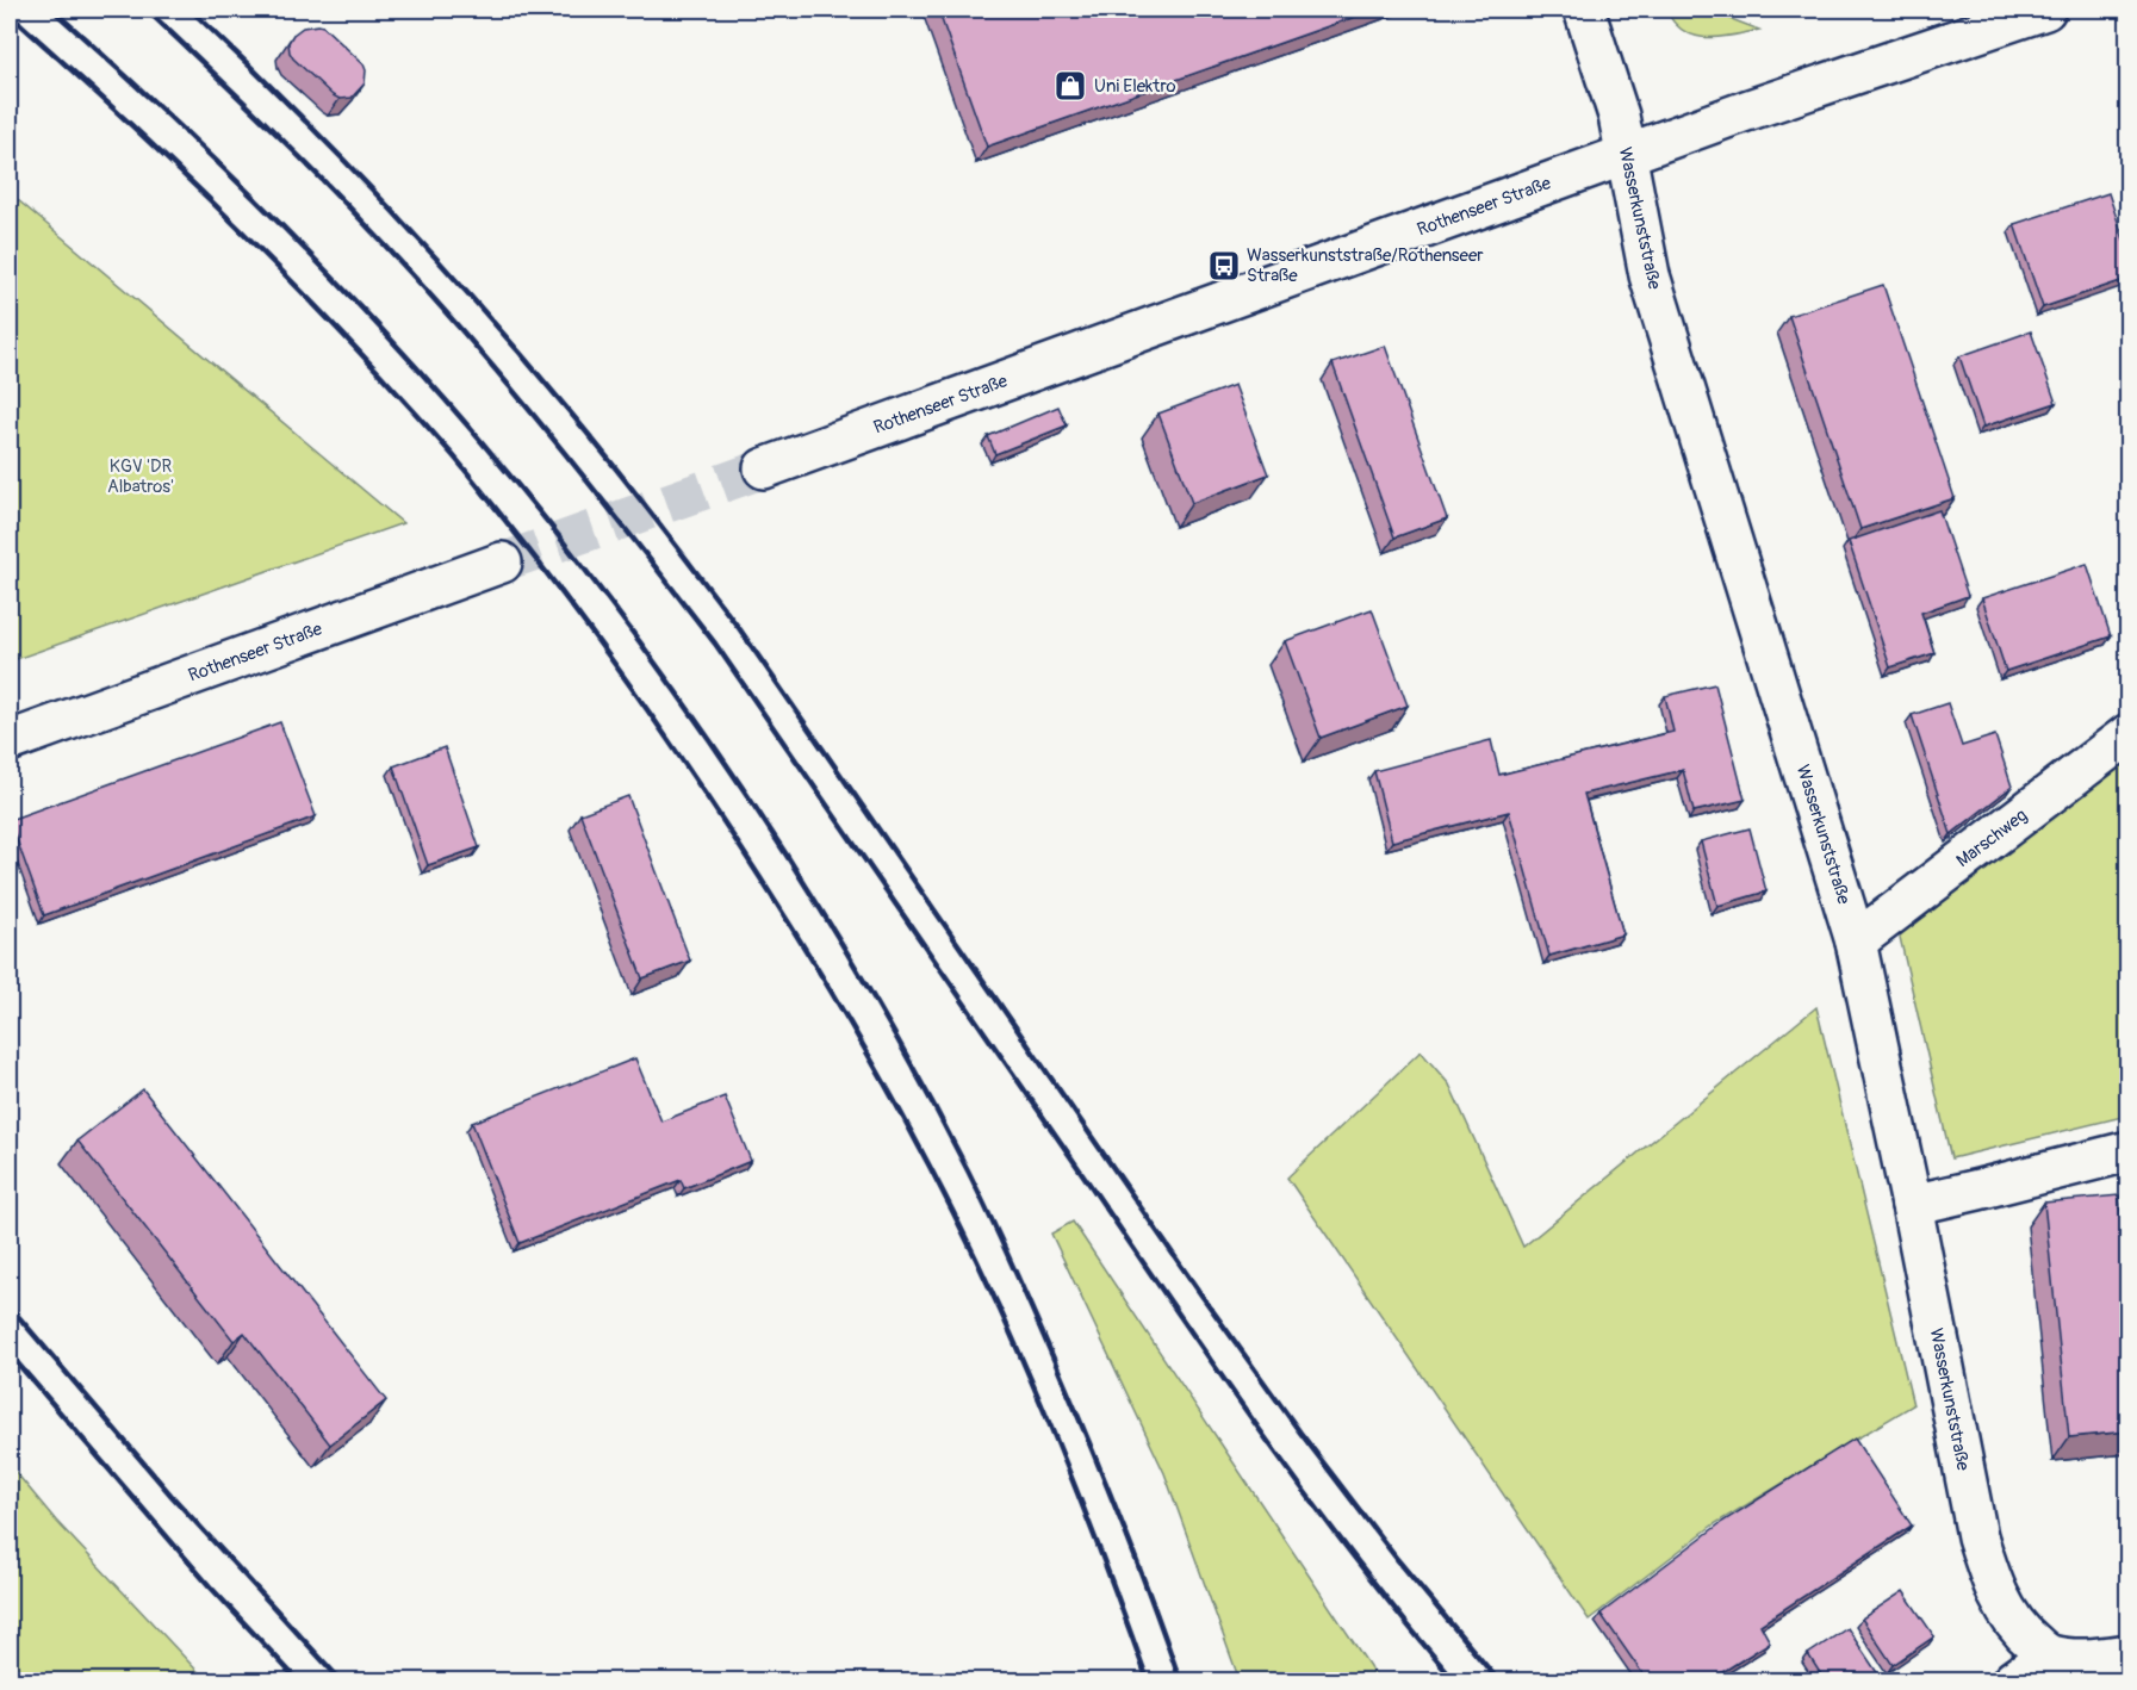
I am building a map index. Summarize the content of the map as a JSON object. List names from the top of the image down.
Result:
{
  "streets": {
    "street": ["Rothenseer Straße", "Wasserkunststraße", "Marschweg"]
  },
  "crossings": [
    ["Rothenseer Straße", "Wasserkunststraße"],
    ["Wasserkunststraße", "Marschweg"]
  ],
  "parks": ["KGV 'DR Albatros'"],
  "places": {
    "shop": ["Uni Elektro"],
    "bus stop": ["Wasserkunststraße/Rothenseer Straße"]
  }
}
